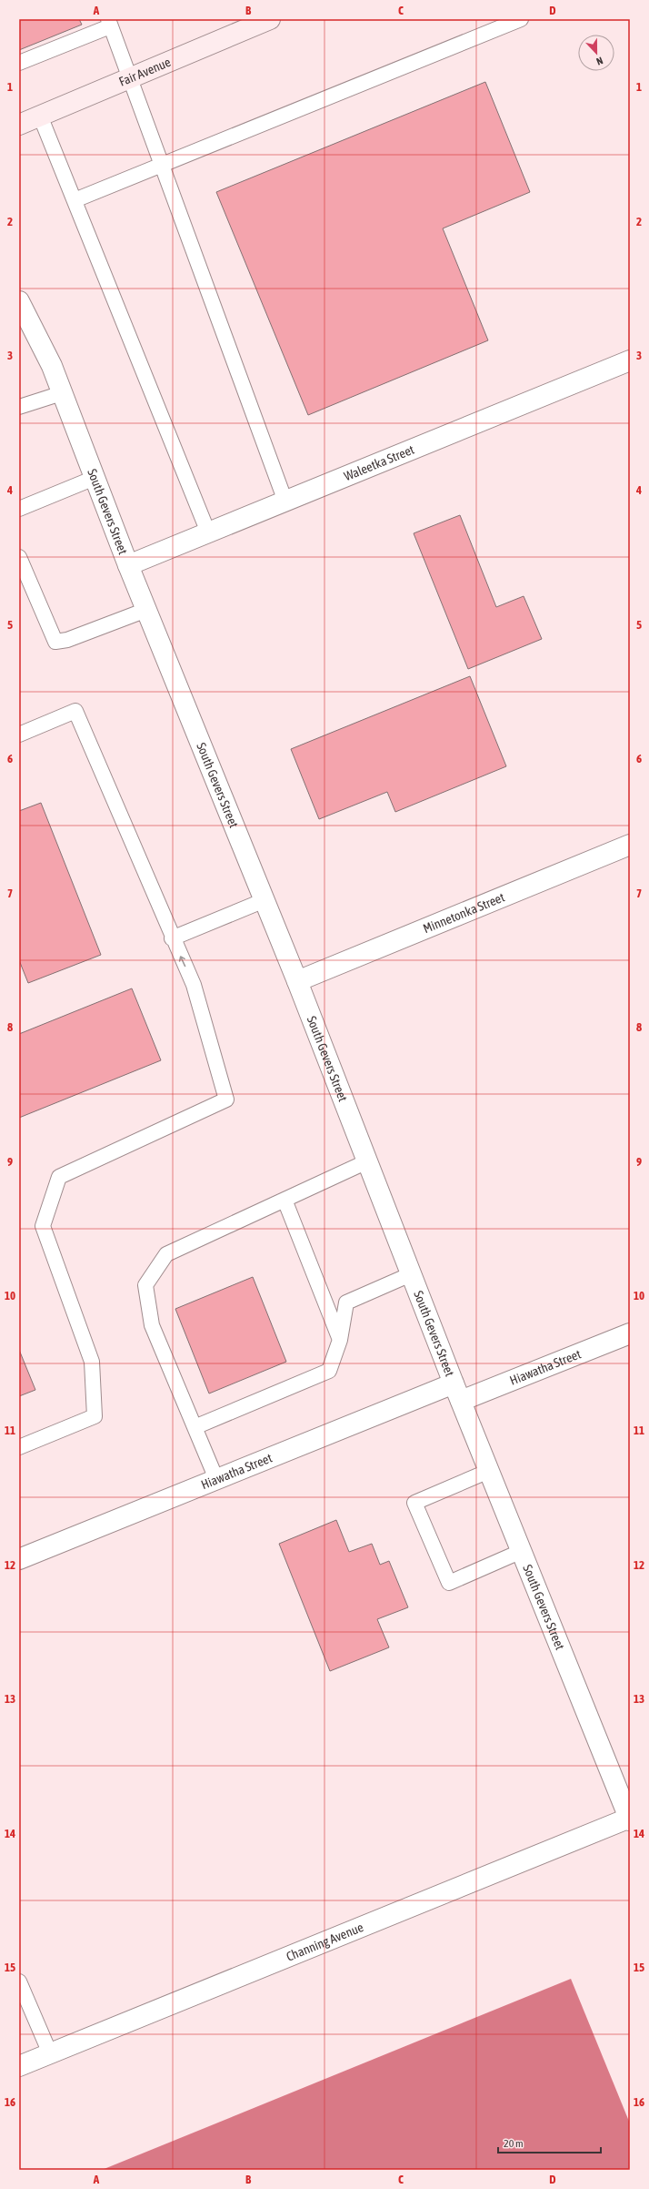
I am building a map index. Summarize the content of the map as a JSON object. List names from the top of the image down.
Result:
{
  "streets": {
    "main road": ["Fair Avenue"],
    "street": [
      "Waleetka Street",
      "South Gevers Street",
      "Minnetonka Street",
      "Hiawatha Street",
      "Channing Avenue"
    ]
  },
  "crossings": [
    ["Waleetka Street", "South Gevers Street"],
    ["South Gevers Street", "Minnetonka Street"],
    ["South Gevers Street", "Hiawatha Street"],
    ["South Gevers Street", "Channing Avenue"]
  ],
  "scale_bar": "20 m",
  "north": "bottom",
  "grid": {
    "columns": [
      "A",
      "B",
      "C",
      "D"
    ],
    "rows": [
      "1",
      "2",
      "3",
      "4",
      "5",
      "6",
      "7",
      "8",
      "9",
      "10",
      "11",
      "12",
      "13",
      "14",
      "15",
      "16"
    ]
  }
}
